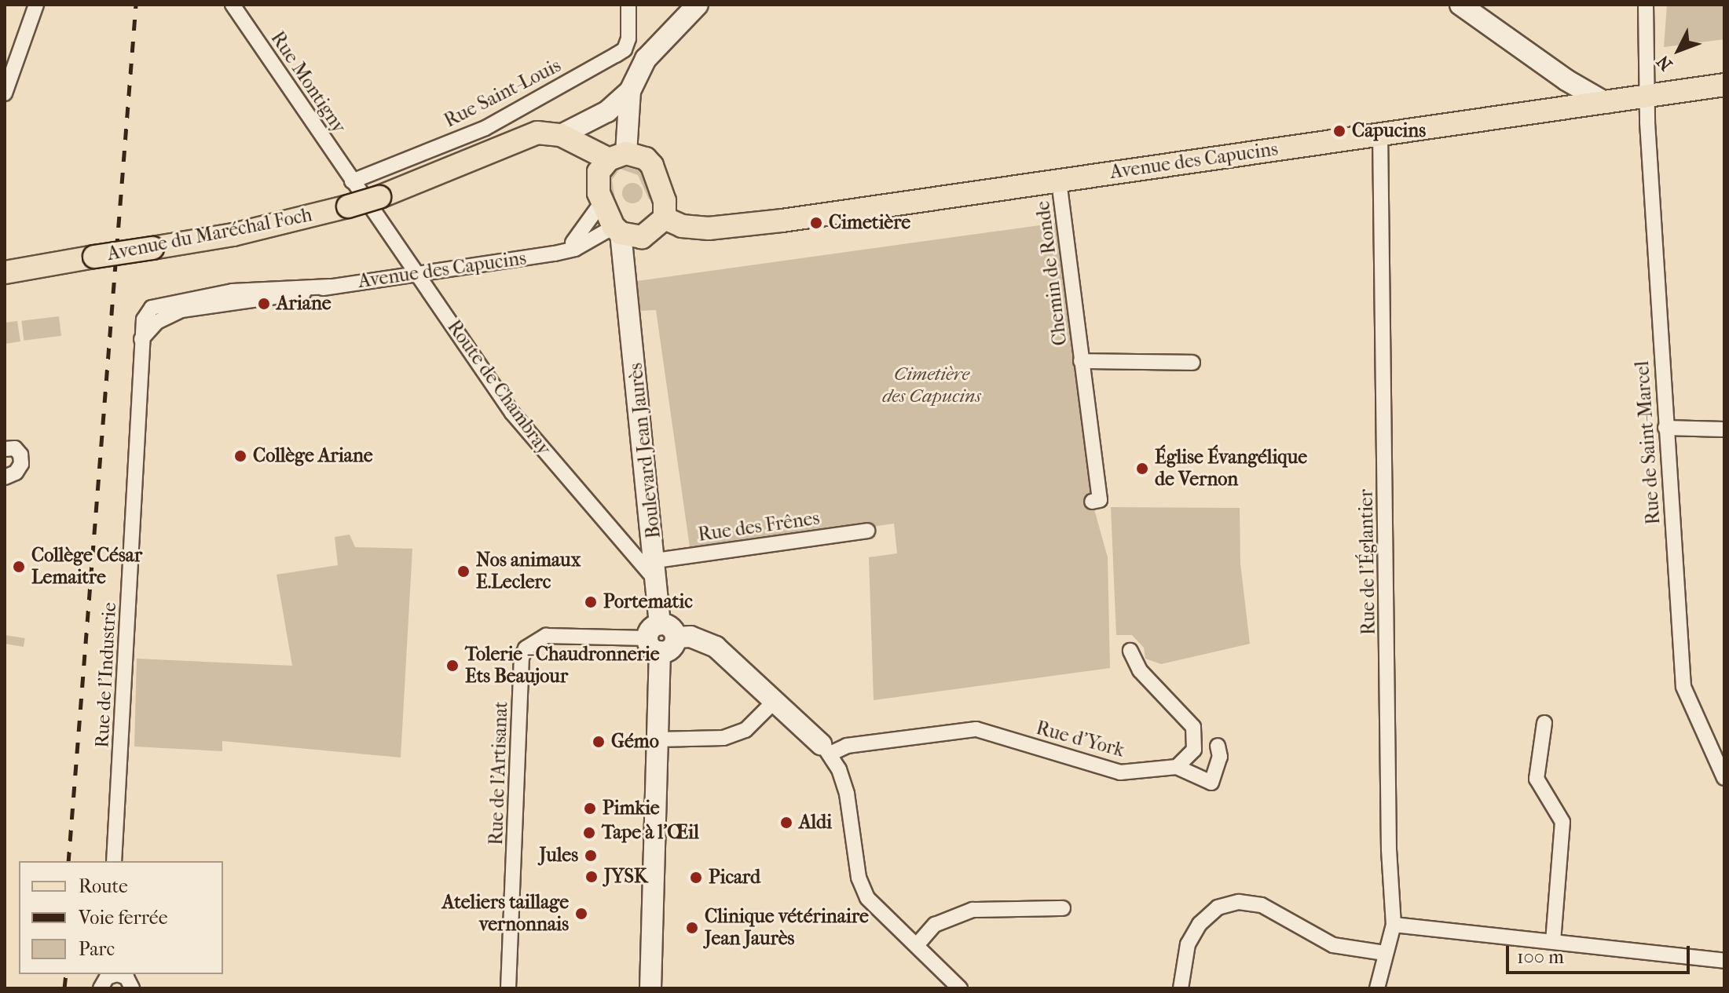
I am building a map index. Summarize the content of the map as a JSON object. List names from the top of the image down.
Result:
{
  "streets": {
    "main road": ["Avenue des Capucins", "Avenue du Maréchal Foch", "Boulevard Jean Jaurès"],
    "street": [
      "Rue Montigny",
      "Rue Saint-Louis",
      "Chemin de Ronde",
      "Route de Chambray",
      "Rue de Saint-Marcel",
      "Rue des Frênes",
      "Rue de l'Églantier",
      "Rue de l'Industrie",
      "Rue d'York",
      "Rue de l'Artisanat"
    ]
  },
  "crossings": [
    ["Rue Montigny", "Rue Saint-Louis"],
    ["Rue Montigny", "Route de Chambray"],
    ["Rue Saint-Louis", "Route de Chambray"],
    ["Avenue des Capucins", "Avenue du Maréchal Foch"],
    ["Avenue des Capucins", "Chemin de Ronde"],
    ["Avenue des Capucins", "Route de Chambray"],
    ["Avenue des Capucins", "Rue de Saint-Marcel"],
    ["Avenue des Capucins", "Boulevard Jean Jaurès"],
    ["Avenue des Capucins", "Rue de l'Églantier"],
    ["Avenue des Capucins", "Rue de l'Industrie"],
    ["Avenue du Maréchal Foch", "Boulevard Jean Jaurès"],
    ["Route de Chambray", "Boulevard Jean Jaurès"],
    ["Boulevard Jean Jaurès", "Rue des Frênes"],
    ["Boulevard Jean Jaurès", "Rue de l'Artisanat"]
  ],
  "parks": ["Cimetière des Capucins"],
  "places": [
    "Capucins",
    "Cimetière",
    "Ariane",
    "Collège Ariane",
    "Église Évangélique de Vernon",
    "Collège César Lemaitre",
    "Nos animaux E.Leclerc",
    "Portematic",
    "Tolerie - Chaudronnerie Ets Beaujour",
    "Gémo",
    "Pimkie",
    "Aldi",
    "Tape à l'Œil",
    "Jules",
    "JYSK",
    "Picard",
    "Ateliers taillage vernonnais",
    "Clinique vétérinaire Jean Jaurès"
  ],
  "legend": ["Route", "Voie ferrée", "Parc"],
  "scale_bar": "100 m",
  "north": "bottom left"
}
